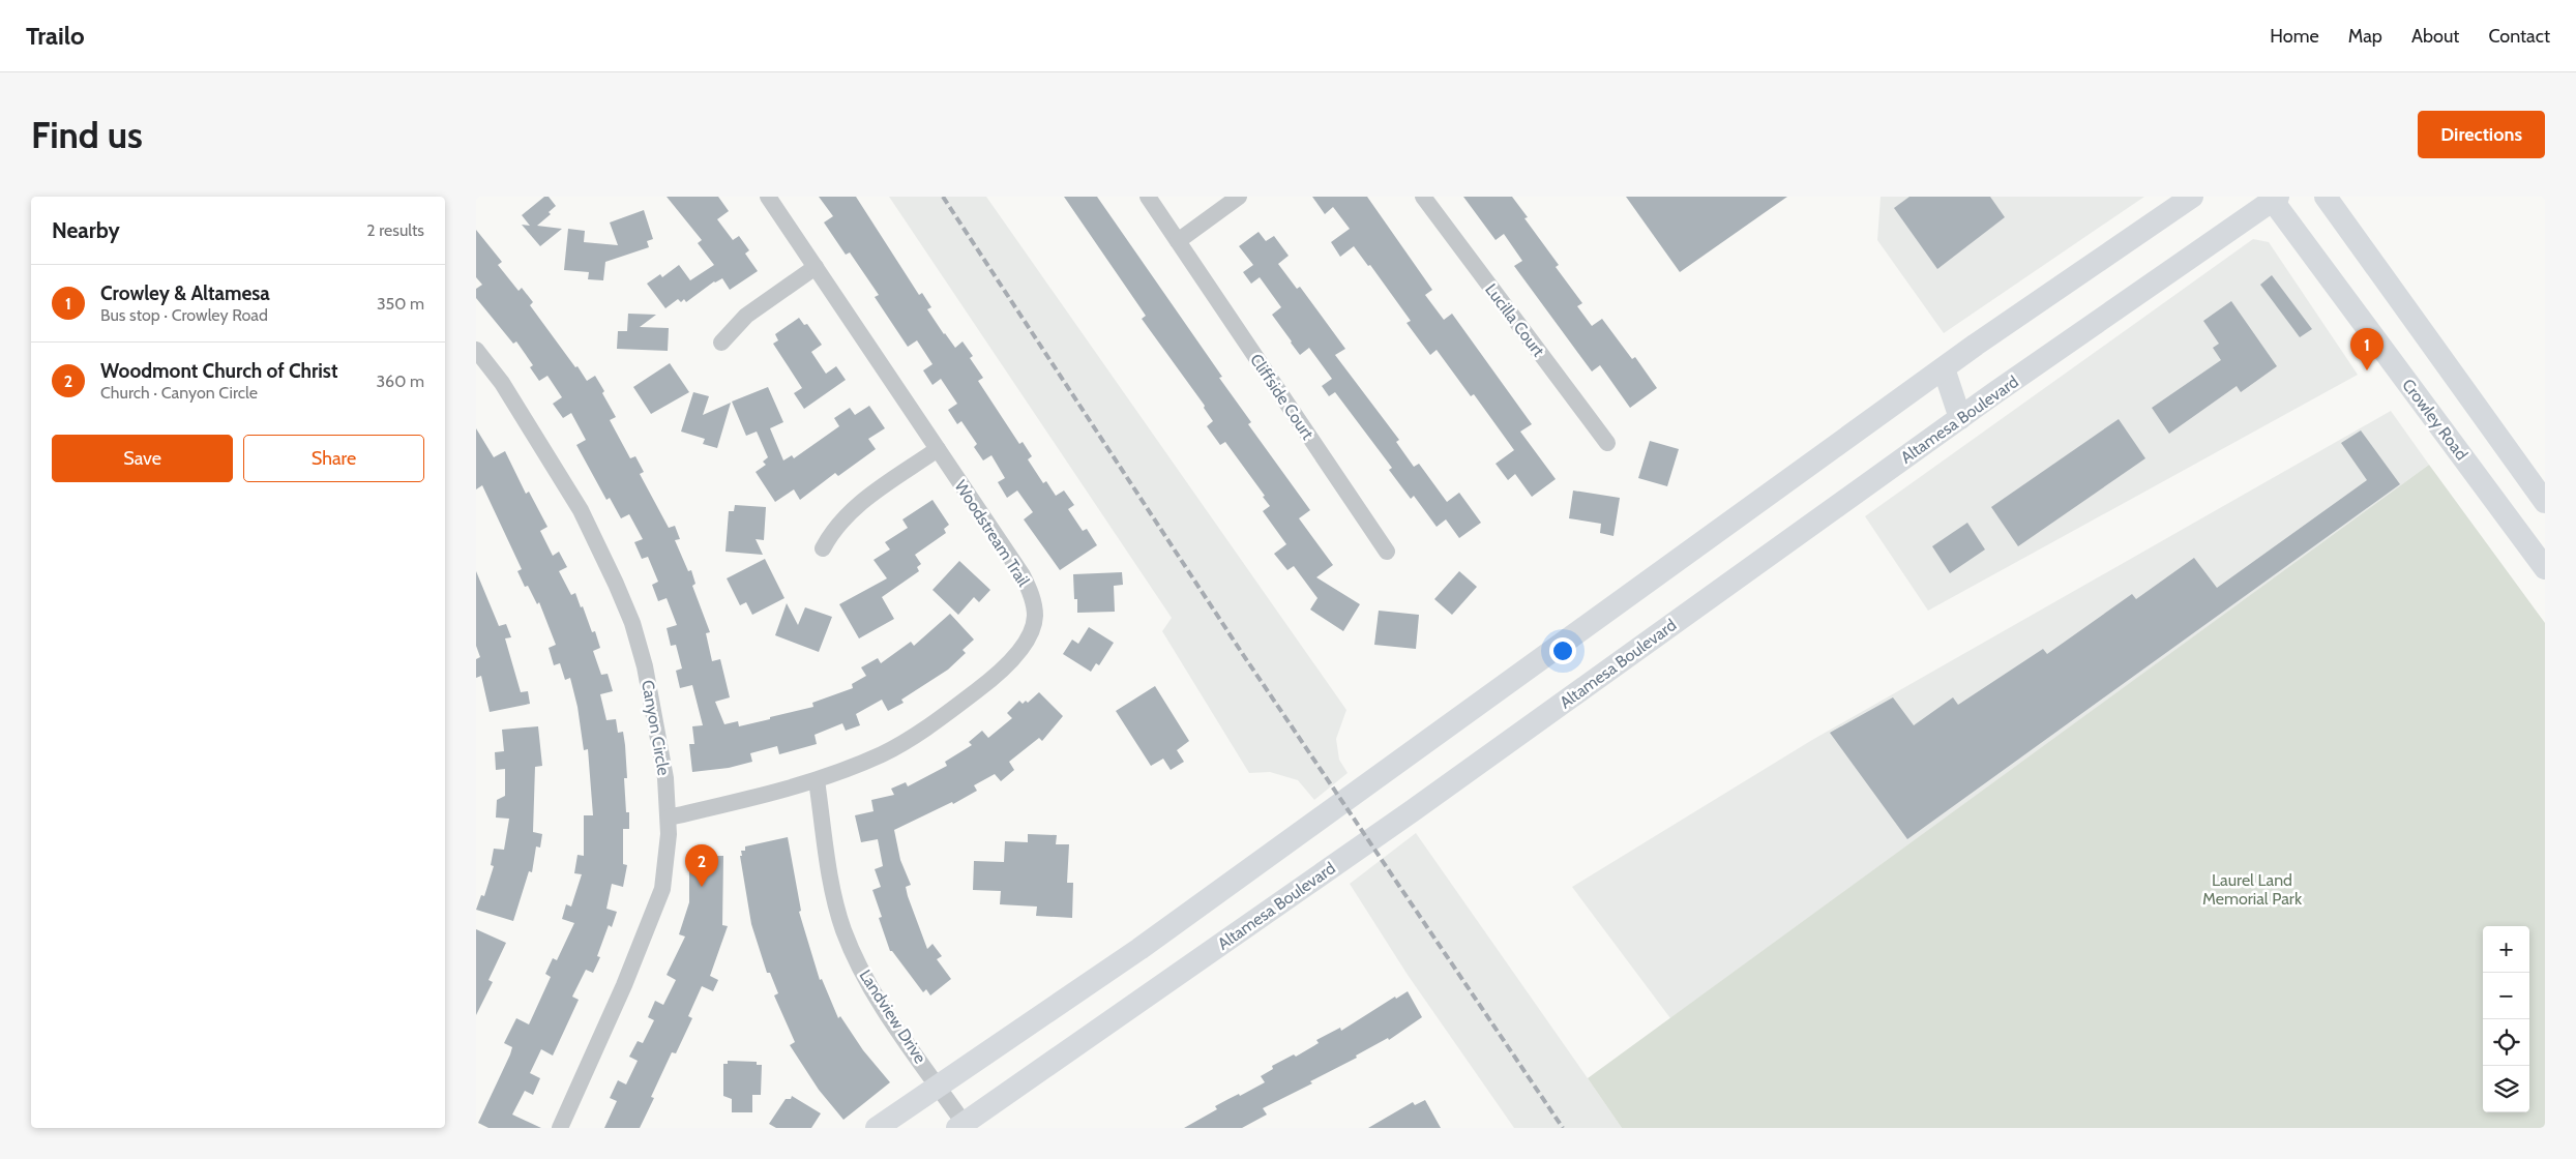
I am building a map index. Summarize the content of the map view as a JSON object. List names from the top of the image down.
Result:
{
  "streets": {
    "main road": ["Altamesa Boulevard", "Crowley Road"],
    "street": [
      "Lucilla Court",
      "Cliffside Court",
      "Woodstream Trail",
      "Canyon Circle",
      "Landview Drive"
    ]
  },
  "crossings": [
    ["Altamesa Boulevard", "Crowley Road"],
    ["Altamesa Boulevard", "Landview Drive"],
    ["Woodstream Trail", "Canyon Circle"],
    ["Woodstream Trail", "Landview Drive"]
  ],
  "parks": ["Laurel Land Memorial Park"],
  "page": {
    "header": "Trailo",
    "nav": [
      "Home",
      "Map",
      "About",
      "Contact"
    ],
    "buttons": [
      "Directions",
      ["Save", "Share"]
    ],
    "title": "Find us",
    "heading": ["Nearby", "2 results"],
    "list": [
      {
        "mark": "1",
        "name": "Crowley & Altamesa",
        "note": "Bus stop · Crowley Road",
        "value": "350 m"
      },
      {
        "mark": "2",
        "name": "Woodmont Church of Christ",
        "note": "Church · Canyon Circle",
        "value": "360 m"
      }
    ],
    "pins": ["1", "2"],
    "map_buttons": ["+", "−"]
  }
}
